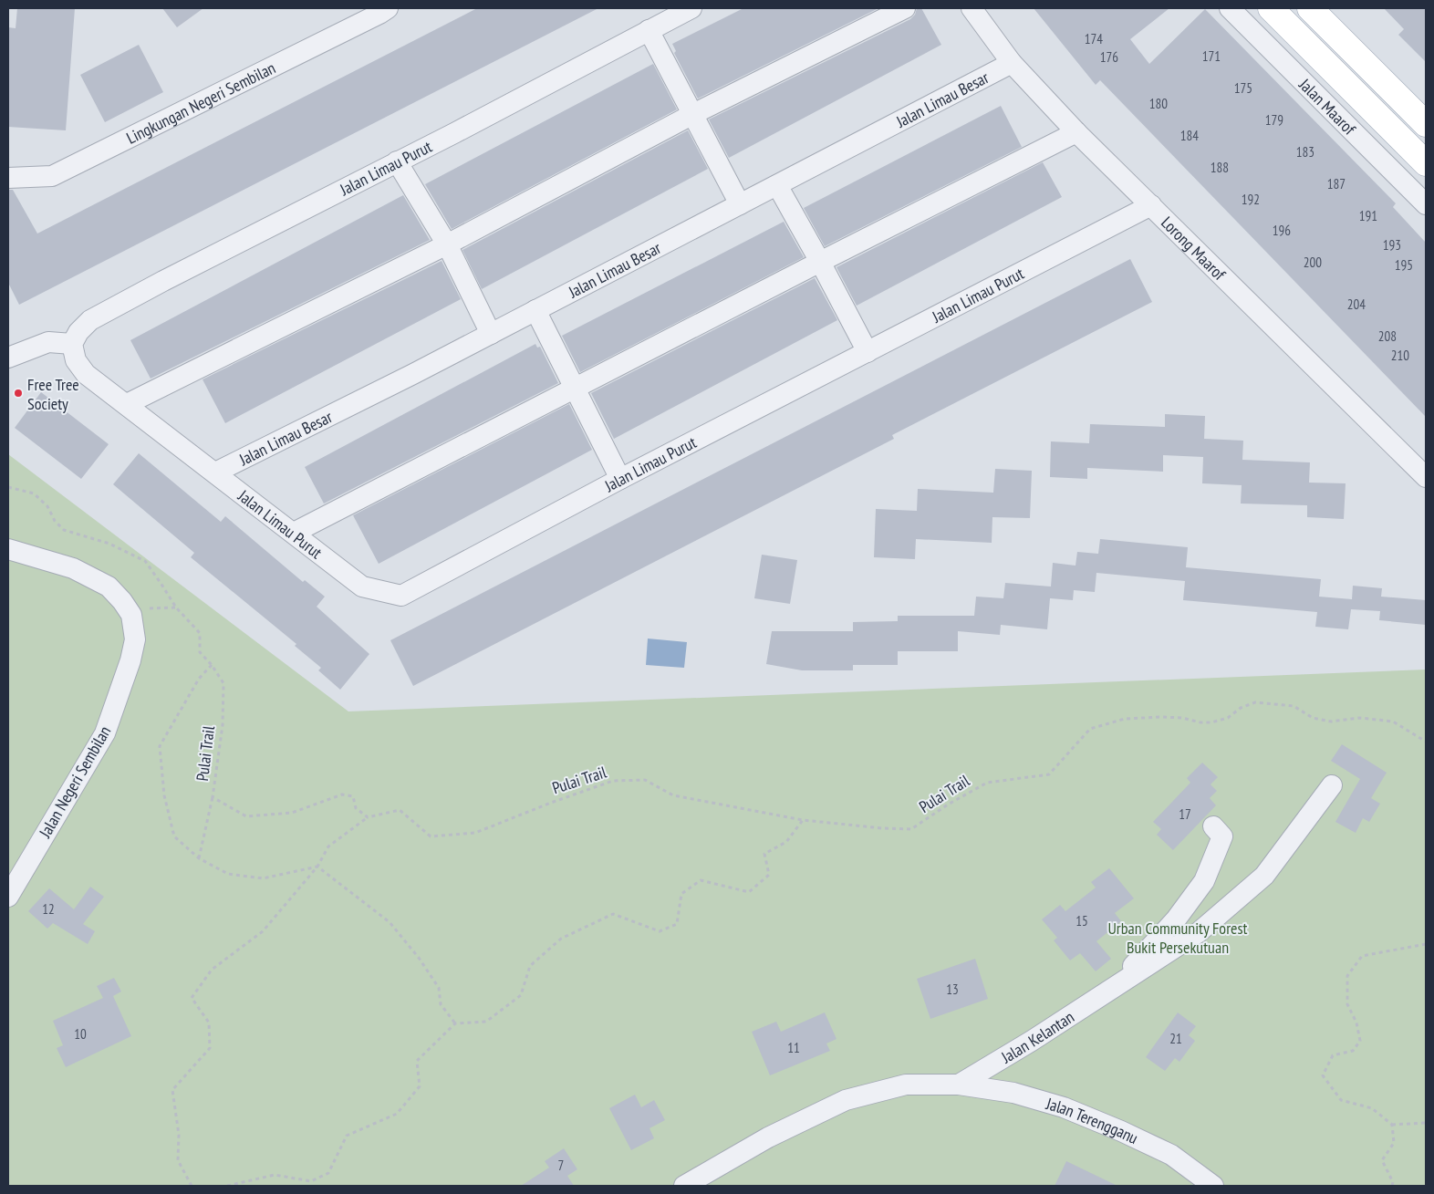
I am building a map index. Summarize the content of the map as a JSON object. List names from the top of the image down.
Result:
{
  "streets": {
    "main road": ["Jalan Maarof"],
    "street": [
      "Jalan Limau Besar",
      "Lingkungan Negeri Sembilan",
      "Jalan Limau Purut",
      "Lorong Maarof",
      "Jalan Negeri Sembilan",
      "Jalan Kelantan",
      "Jalan Terengganu"
    ],
    "path": ["Pulai Trail"]
  },
  "crossings": [
    ["Jalan Limau Besar", "Jalan Limau Purut"],
    ["Jalan Limau Besar", "Lorong Maarof"],
    ["Jalan Limau Purut", "Lorong Maarof"],
    ["Jalan Kelantan", "Jalan Terengganu"]
  ],
  "parks": ["Urban Community Forest Bukit Persekutuan"],
  "places": ["Free Tree Society"],
  "house_numbers": [
    "174",
    "171",
    "176",
    "175",
    "180",
    "179",
    "184",
    "183",
    "188",
    "187",
    "192",
    "191",
    "196",
    "193",
    "200",
    "195",
    "204",
    "208",
    "210",
    "17",
    "12",
    "15",
    "13",
    "10",
    "21",
    "11",
    "7"
  ]
}
